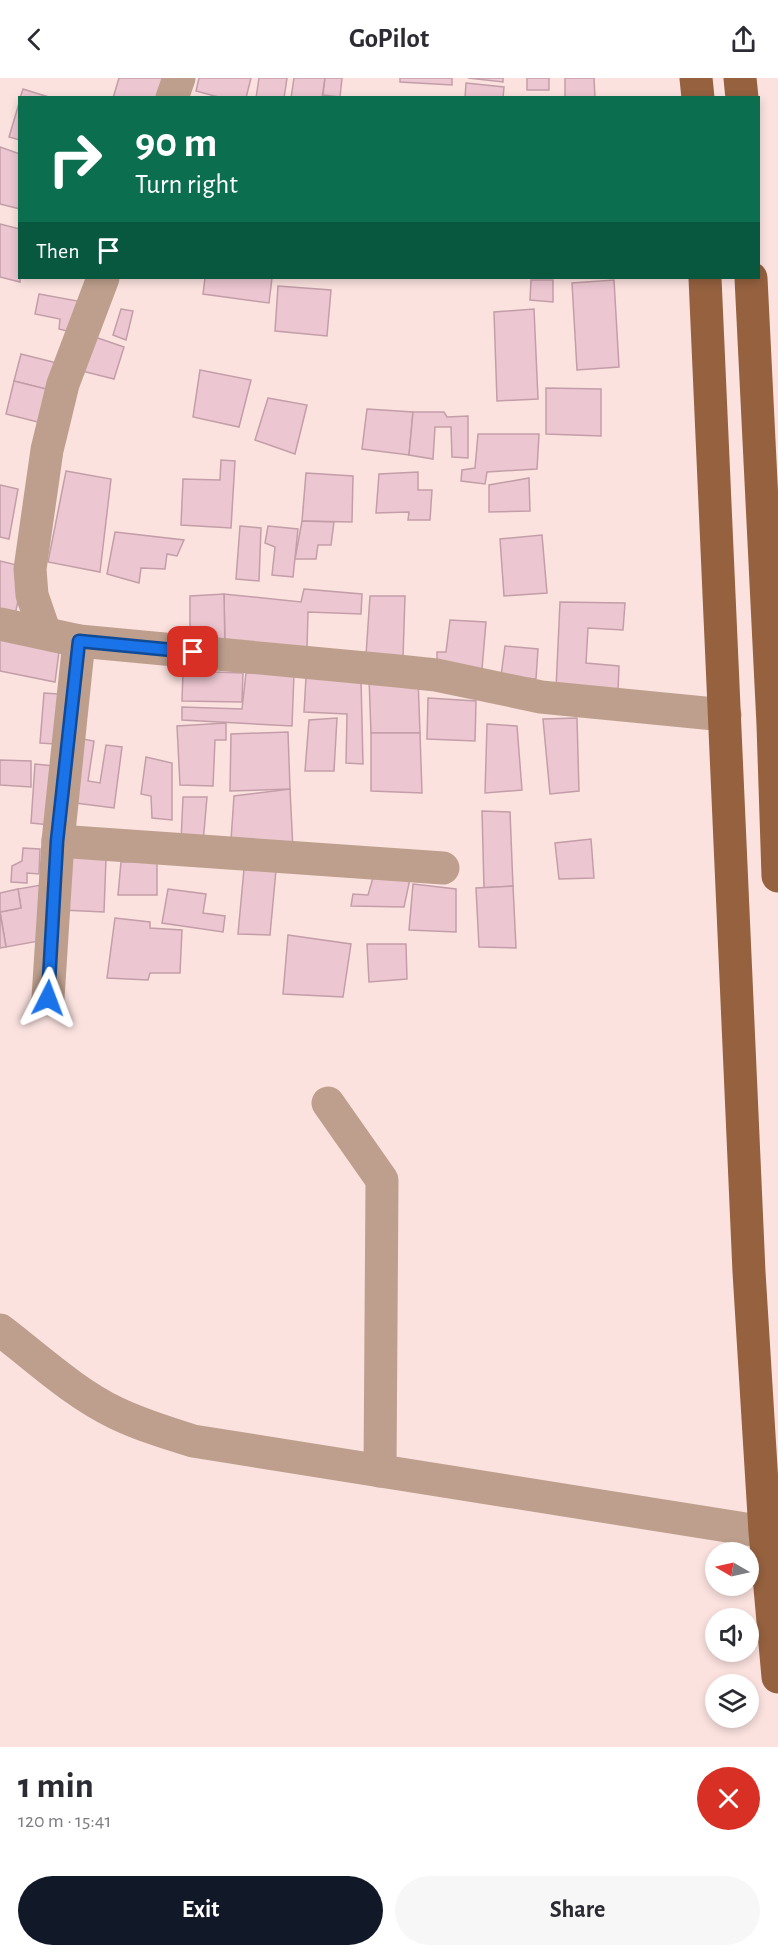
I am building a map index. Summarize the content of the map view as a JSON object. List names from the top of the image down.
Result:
{
  "north": "left",
  "page": {
    "header": "GoPilot",
    "turn": ["90 m", "Turn right"],
    "then": "Then",
    "heading": ["1 min", "120 m · 15:41"],
    "buttons": ["Exit", "Share"]
  }
}
